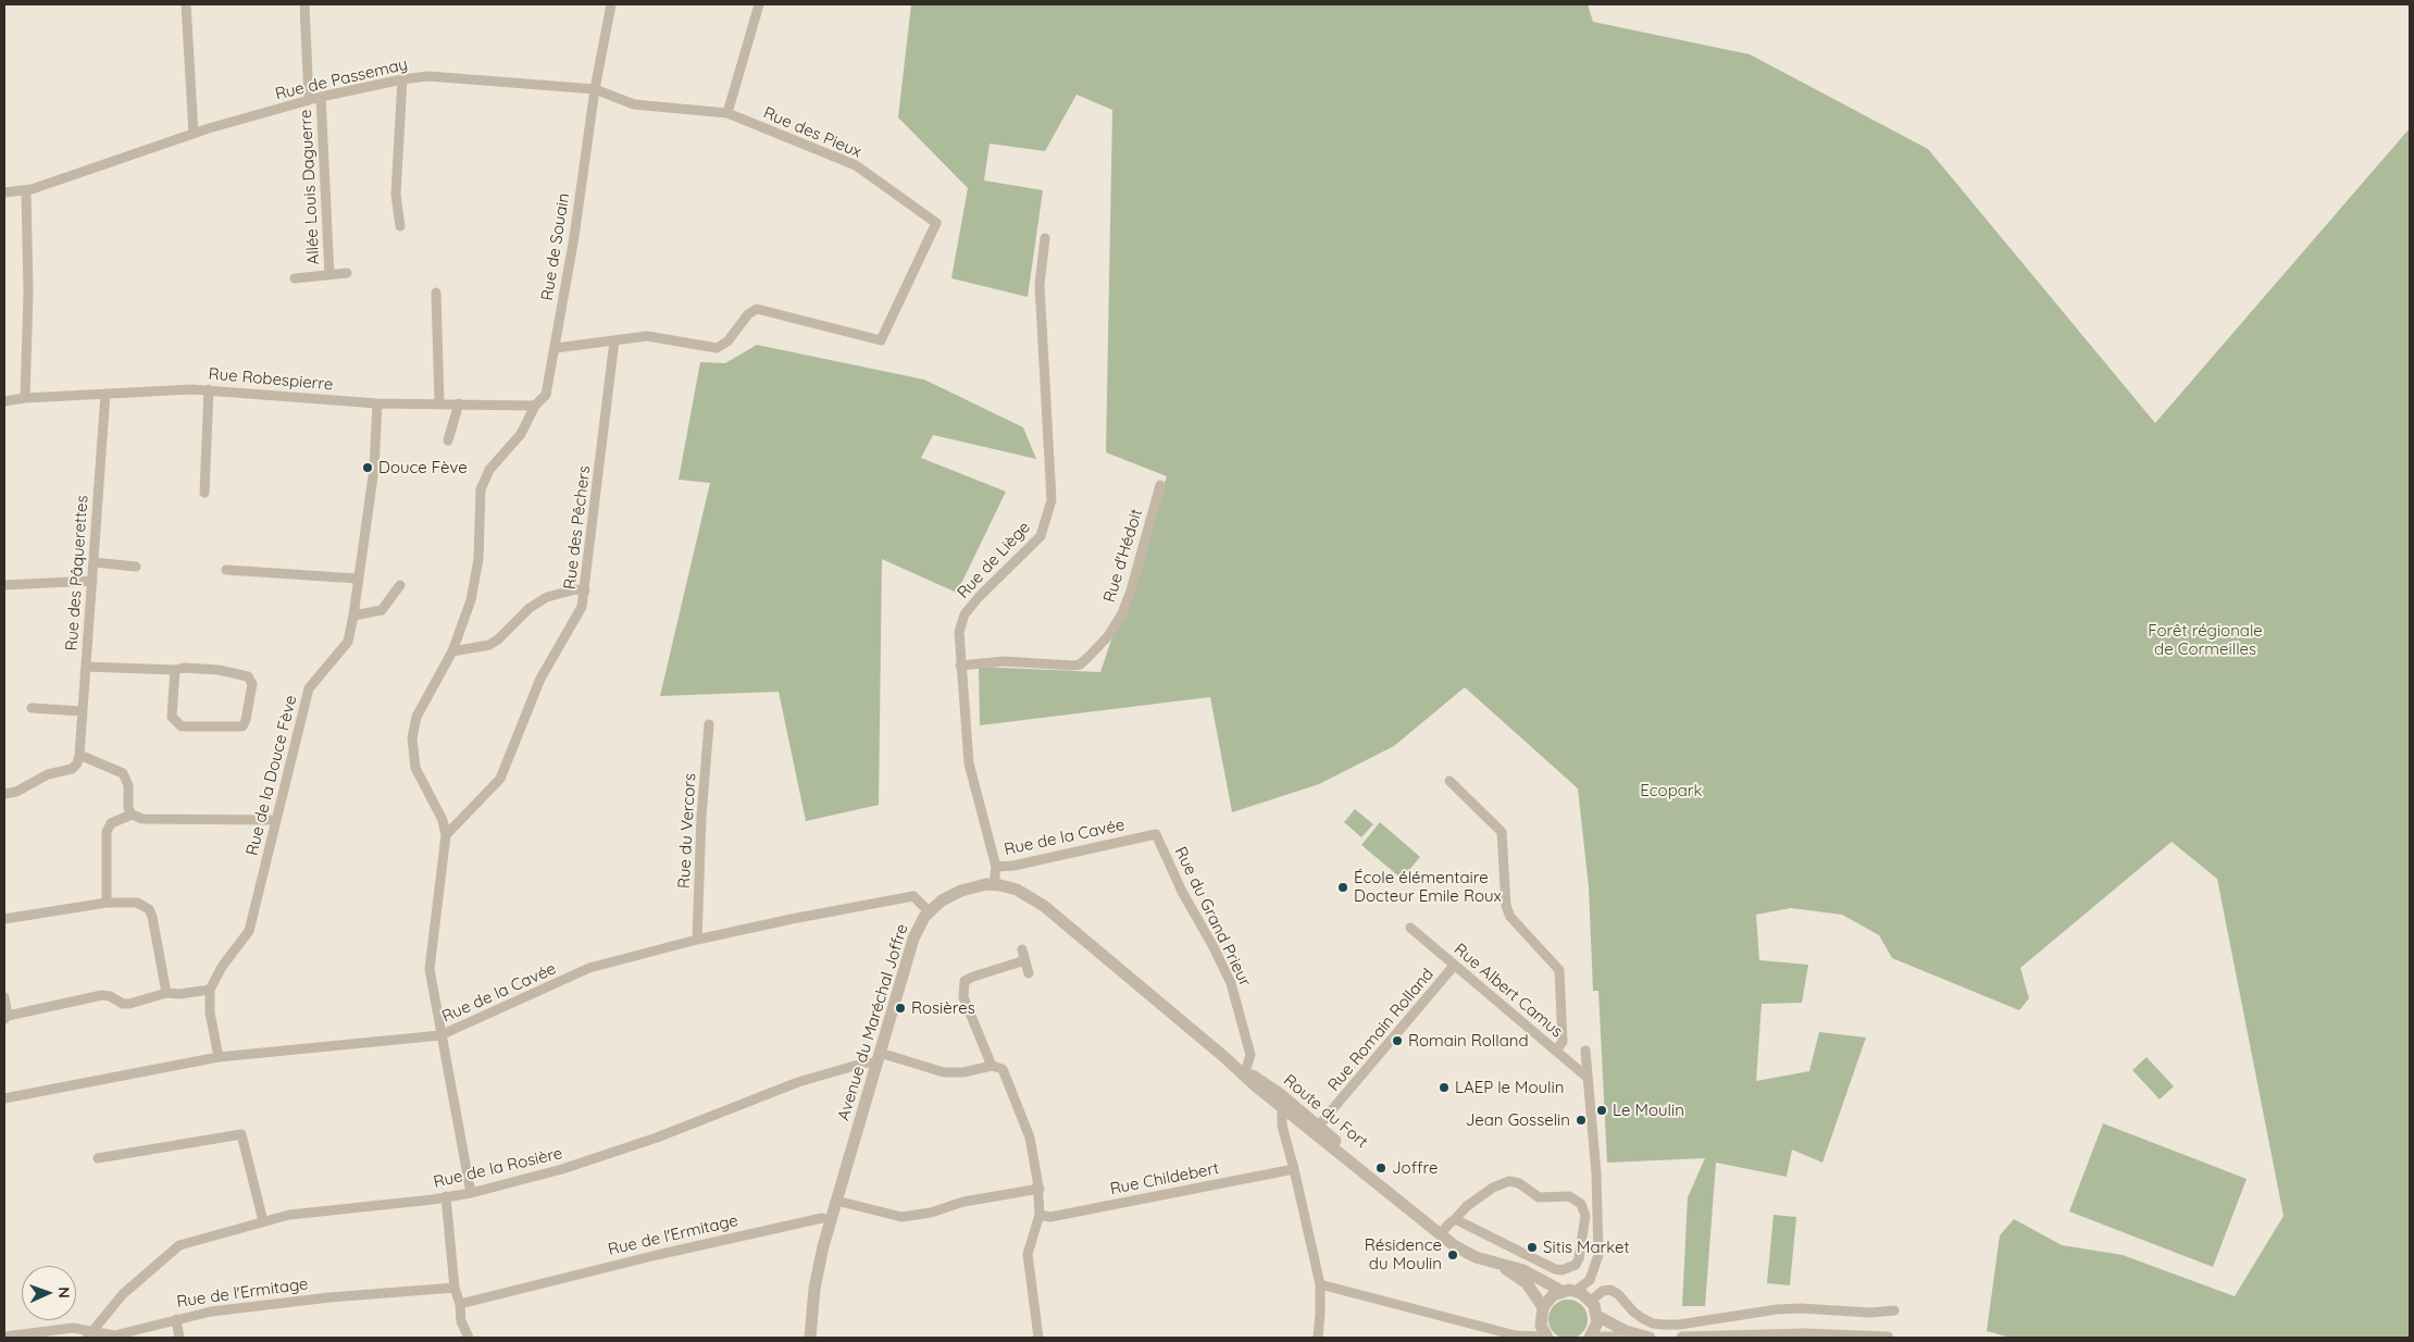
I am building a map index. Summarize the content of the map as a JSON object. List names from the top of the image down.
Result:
{
  "streets": {
    "street": [
      "Rue de Passemay",
      "Rue des Pieux",
      "Allée Louis Daguerre",
      "Rue de Souain",
      "Rue Robespierre",
      "Rue des Pêchers",
      "Rue d'Hédoit",
      "Rue de Liège",
      "Rue des Pâquerettes",
      "Rue de la Douce Fève",
      "Rue du Vercors",
      "Rue de la Cavée",
      "Rue du Grand Prieur",
      "Rue Albert Camus",
      "Avenue du Maréchal Joffre",
      "Rue Romain Rolland",
      "Route du Fort",
      "Rue de la Rosière",
      "Rue Childebert",
      "Rue de l'Ermitage"
    ]
  },
  "crossings": [
    ["Rue de Passemay", "Rue des Pieux"],
    ["Rue de Passemay", "Allée Louis Daguerre"],
    ["Rue de Passemay", "Rue de Souain"],
    ["Rue des Pieux", "Rue des Pêchers"],
    ["Rue de Souain", "Rue Robespierre"],
    ["Rue de Souain", "Rue des Pêchers"],
    ["Rue Robespierre", "Rue des Pâquerettes"],
    ["Rue Robespierre", "Rue de la Douce Fève"],
    ["Rue d'Hédoit", "Rue de Liège"],
    ["Rue de Liège", "Rue de la Cavée"],
    ["Rue de la Douce Fève", "Rue de la Cavée"],
    ["Rue du Vercors", "Rue de la Cavée"],
    ["Rue de la Cavée", "Rue du Grand Prieur"],
    ["Rue de la Cavée", "Avenue du Maréchal Joffre"],
    ["Rue du Grand Prieur", "Avenue du Maréchal Joffre"],
    ["Rue Albert Camus", "Rue Romain Rolland"],
    ["Avenue du Maréchal Joffre", "Route du Fort"],
    ["Avenue du Maréchal Joffre", "Rue de la Rosière"],
    ["Avenue du Maréchal Joffre", "Rue de l'Ermitage"],
    ["Rue Romain Rolland", "Route du Fort"],
    ["Rue de la Rosière", "Rue de l'Ermitage"]
  ],
  "parks": ["Forêt régionale de Cormeilles", "Ecopark"],
  "places": [
    "Douce Fève",
    "École élémentaire Docteur Emile Roux",
    "Rosières",
    "Romain Rolland",
    "LAEP le Moulin",
    "Le Moulin",
    "Jean Gosselin",
    "Joffre",
    "Sitis Market",
    "Résidence du Moulin"
  ],
  "north": "right"
}
